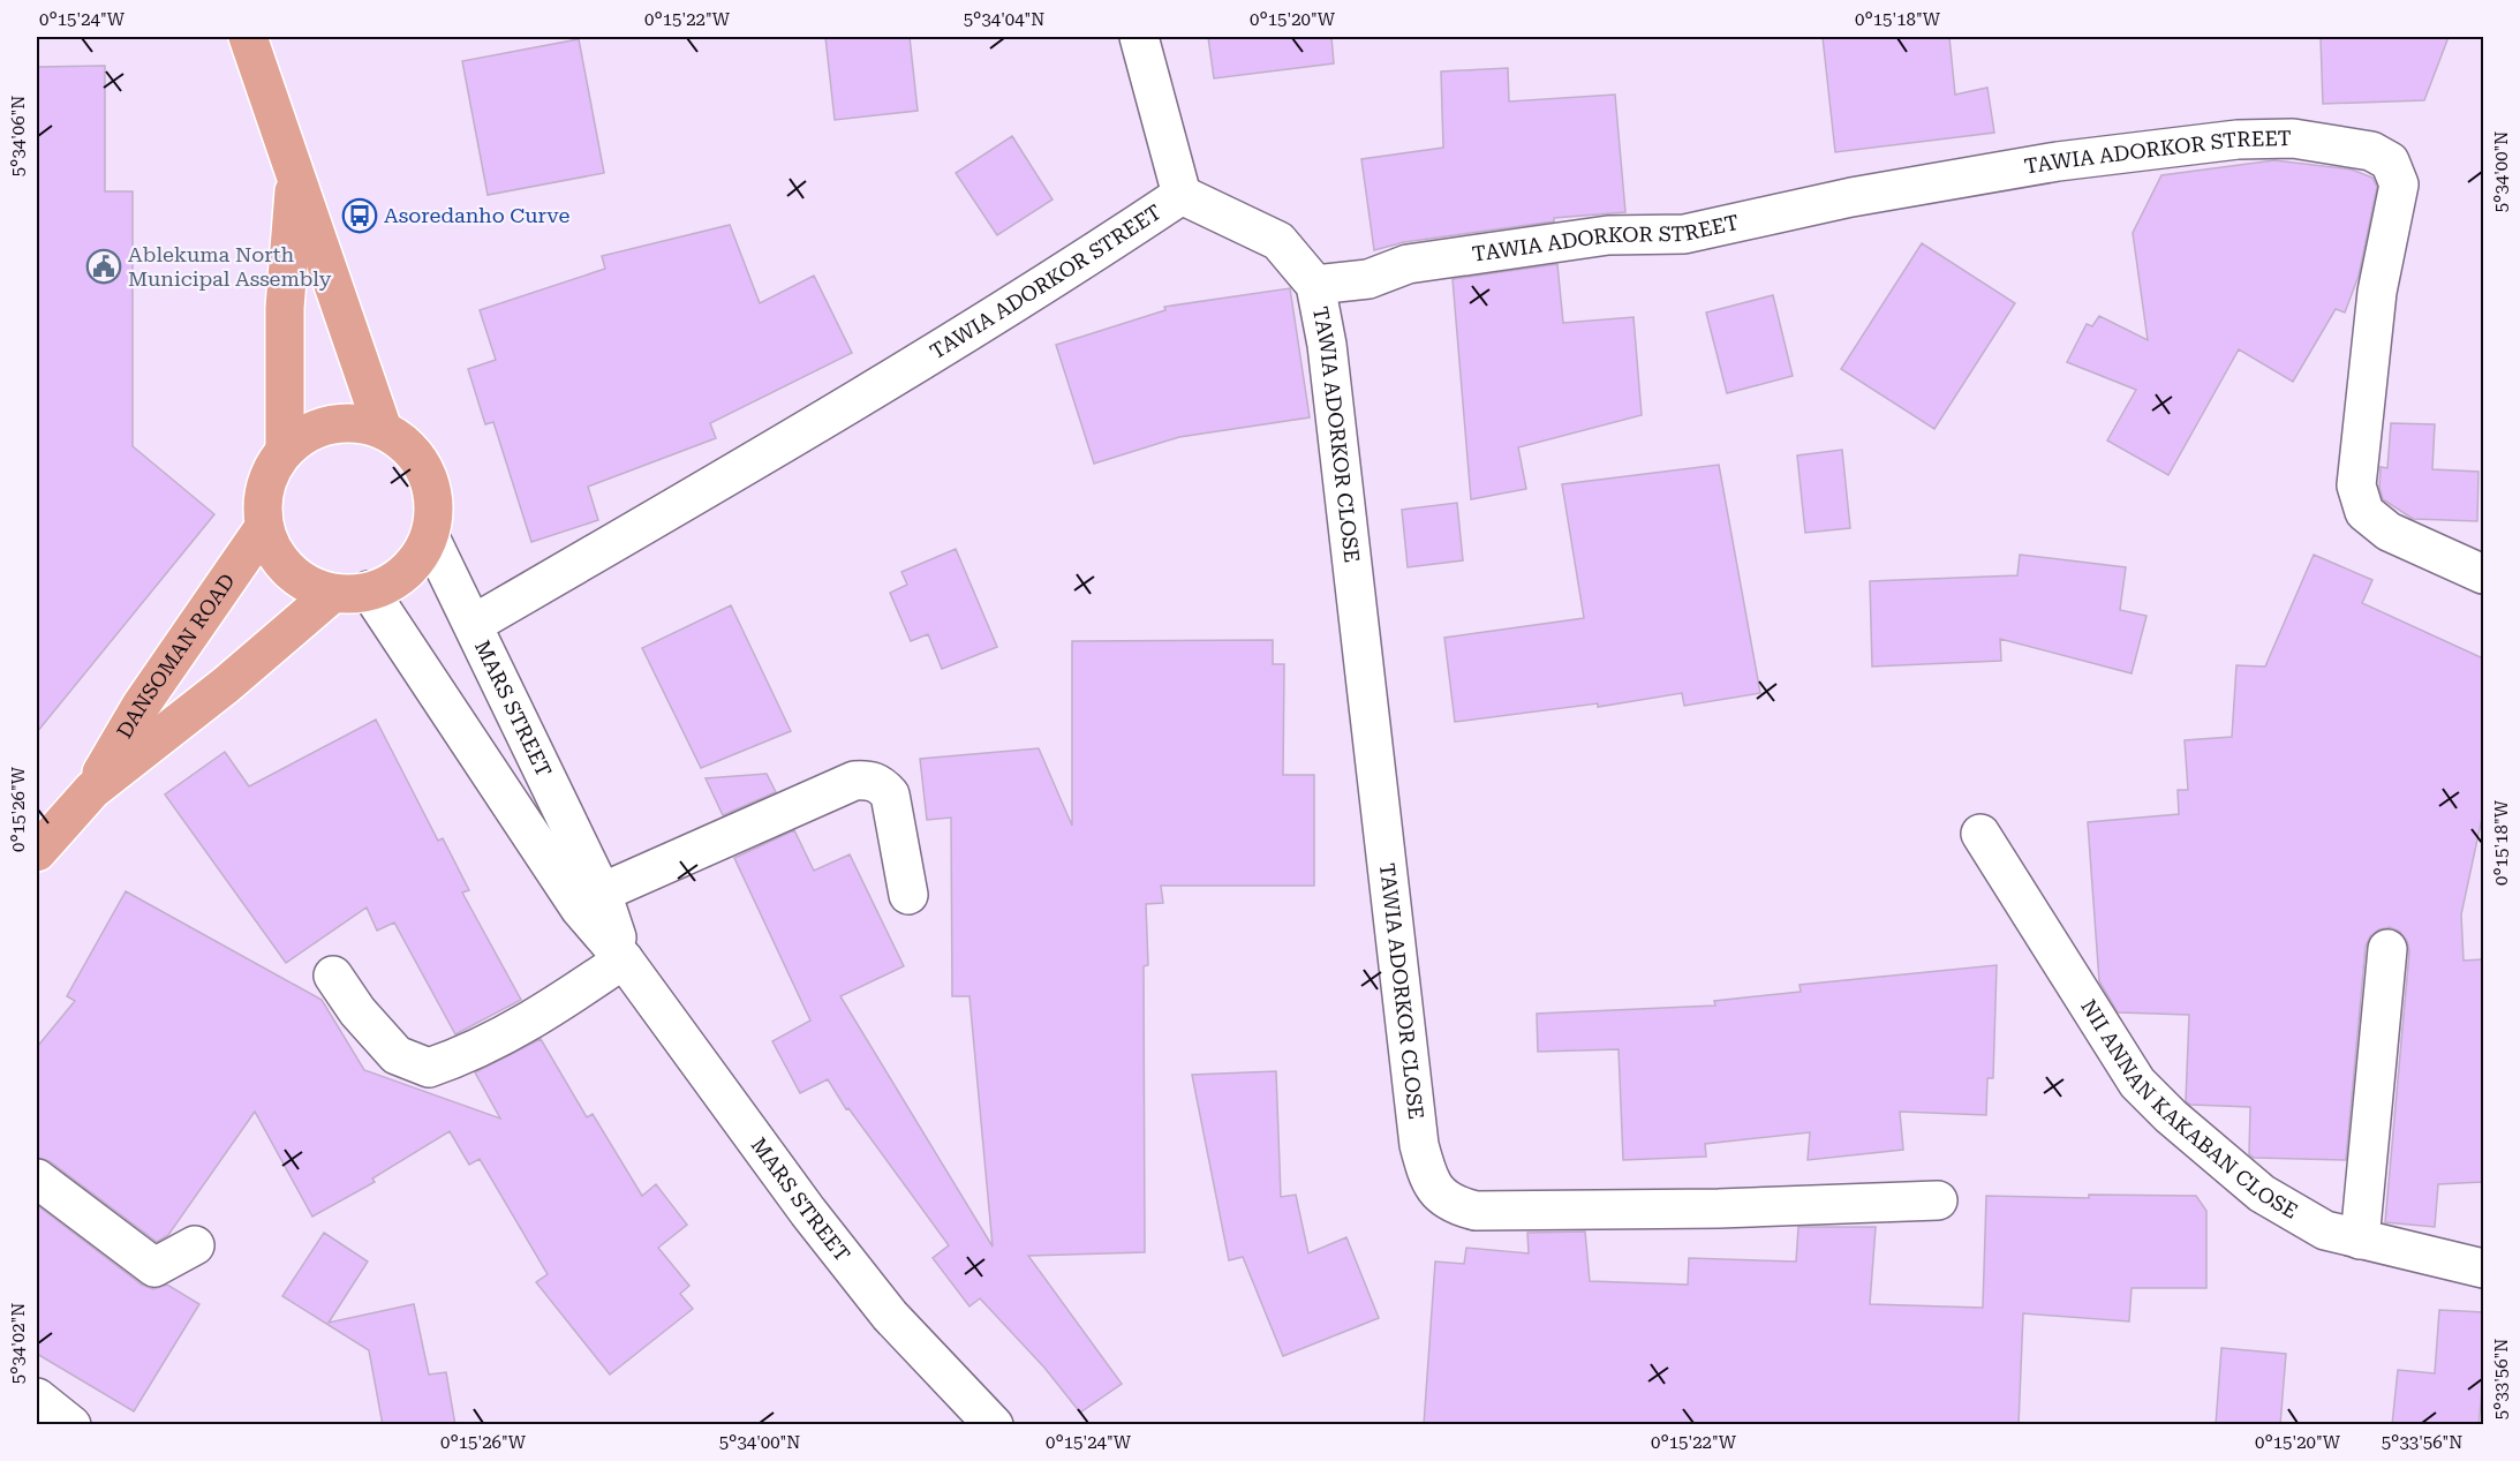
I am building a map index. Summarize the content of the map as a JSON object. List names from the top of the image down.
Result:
{
  "streets": {
    "main road": ["DANSOMAN ROAD"],
    "street": [
      "TAWIA ADORKOR STREET",
      "TAWIA ADORKOR CLOSE",
      "MARS STREET",
      "NII ANNAN KAKABAN CLOSE"
    ]
  },
  "crossings": [
    ["TAWIA ADORKOR STREET", "TAWIA ADORKOR CLOSE"],
    ["TAWIA ADORKOR STREET", "MARS STREET"],
    ["DANSOMAN ROAD", "MARS STREET"]
  ],
  "places": {
    "bus stop": ["Asoredanho Curve"],
    "public building": ["Ablekuma North Municipal Assembly"]
  },
  "coordinates": [
    "0°15'24\"W",
    "0°15'22\"W",
    "5°34'04\"N",
    "0°15'20\"W",
    "0°15'18\"W",
    "5°34'06\"N",
    "5°34'00\"N",
    "0°15'26\"W",
    "5°34'02\"N",
    "5°33'56\"N"
  ]
}
